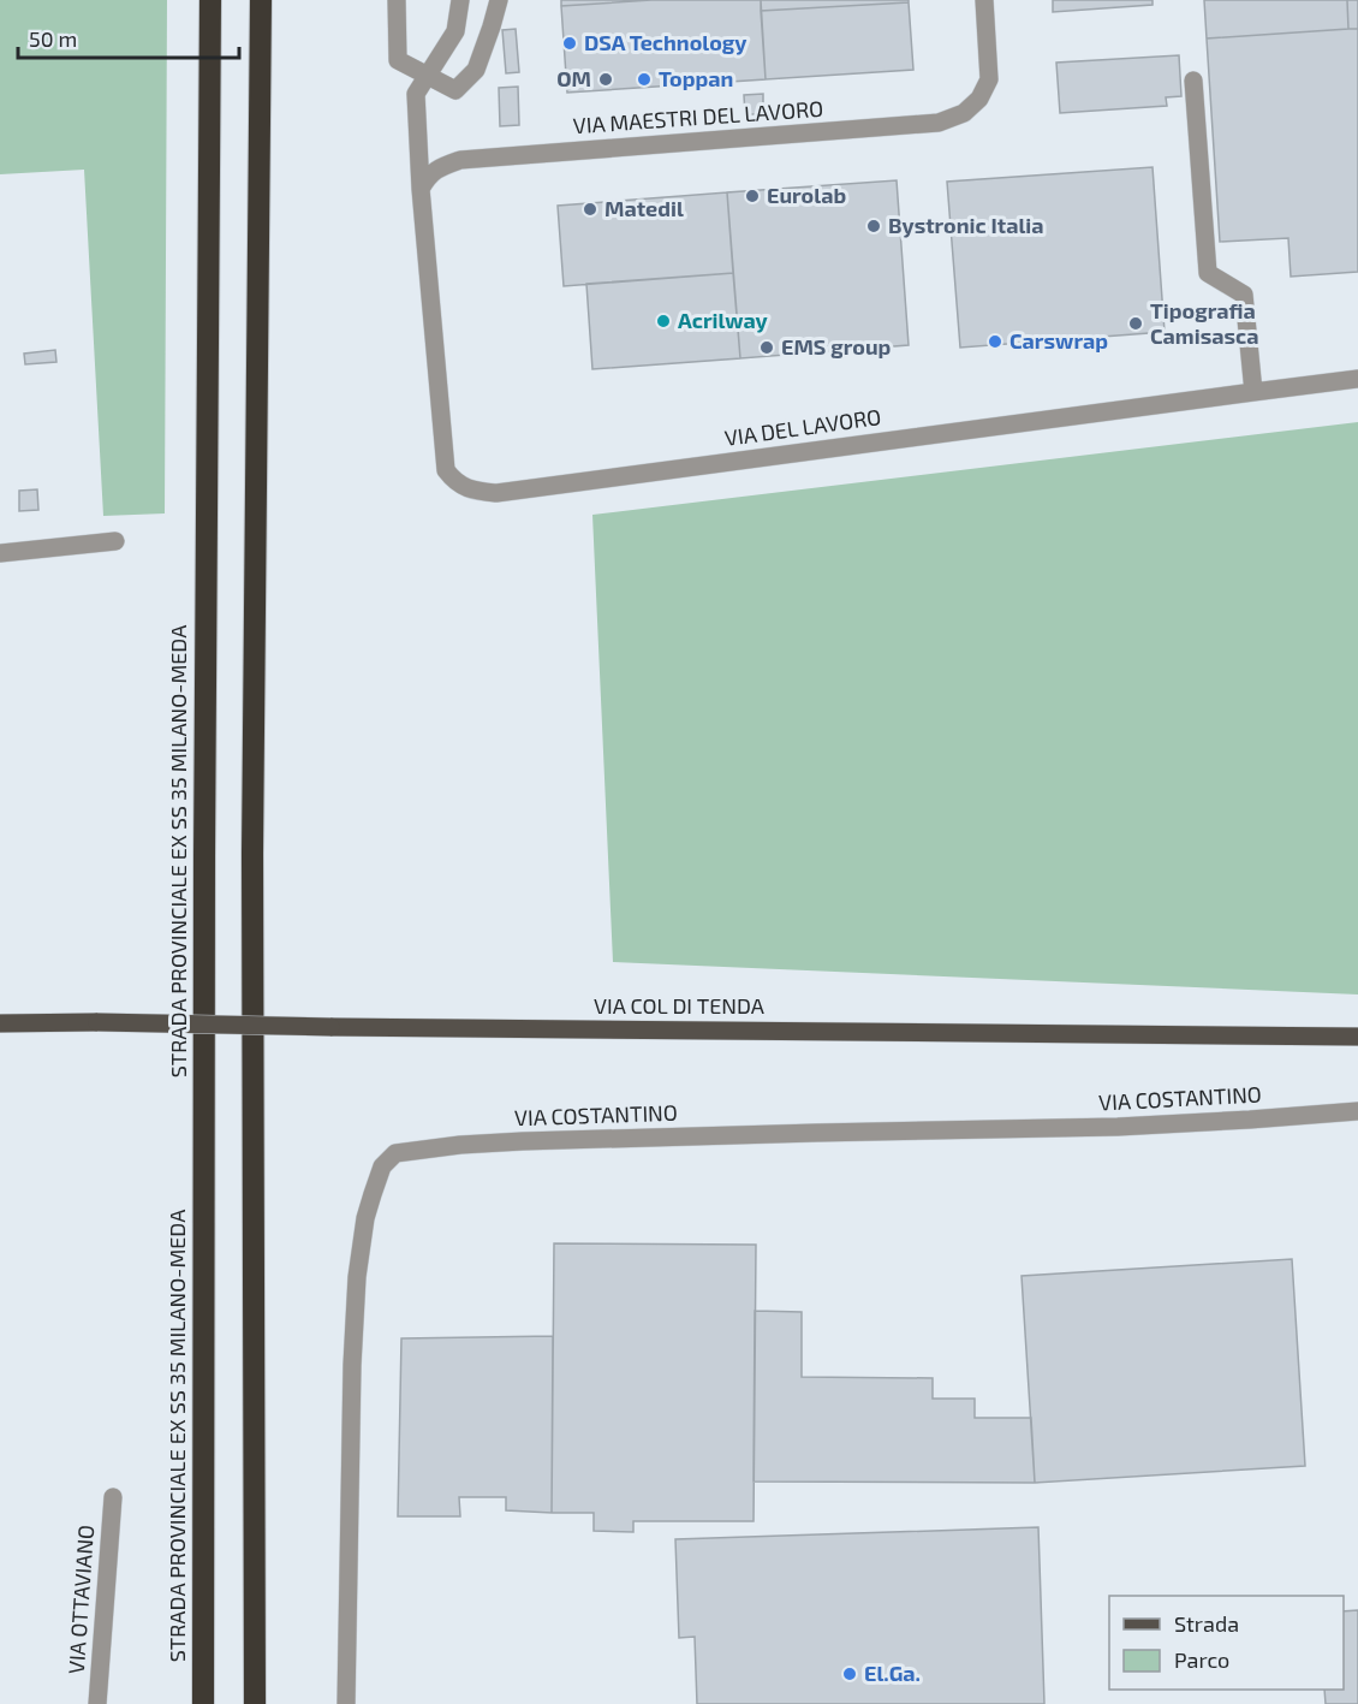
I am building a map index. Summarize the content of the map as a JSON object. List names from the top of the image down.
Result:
{
  "streets": {
    "highway": ["STRADA PROVINCIALE EX SS 35 MILANO-MEDA"],
    "main road": ["VIA COL DI TENDA"],
    "street": [
      "VIA MAESTRI DEL LAVORO",
      "VIA DEL LAVORO",
      "VIA COSTANTINO",
      "VIA OTTAVIANO"
    ]
  },
  "crossings": [
    ["VIA MAESTRI DEL LAVORO", "VIA DEL LAVORO"]
  ],
  "places": [
    "DSA Technology",
    "OM",
    "Toppan",
    "Eurolab",
    "Matedil",
    "Bystronic Italia",
    "Acrilway",
    "Tipografia Camisasca",
    "Carswrap",
    "EMS group",
    "El.Ga."
  ],
  "legend": ["Strada", "Parco"],
  "scale_bar": "50 m"
}
